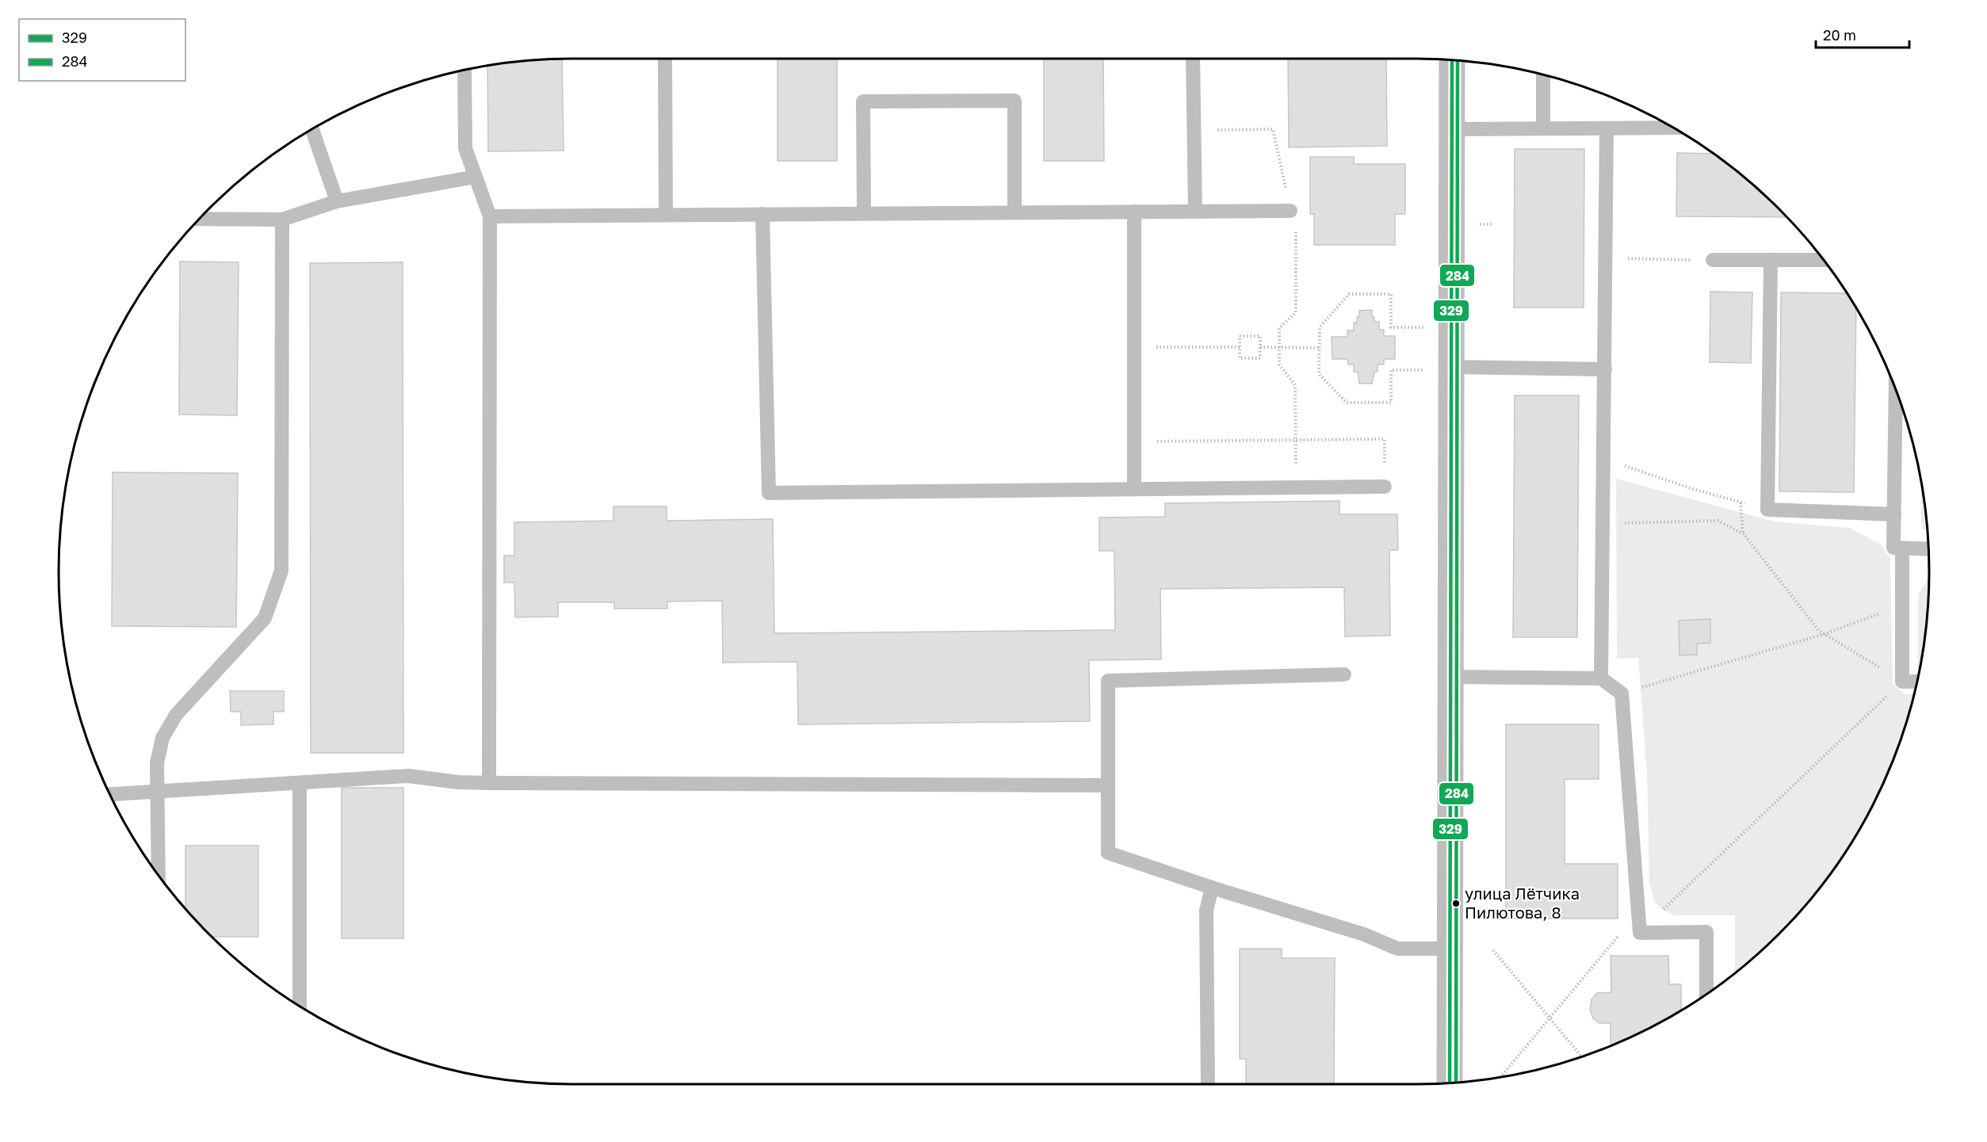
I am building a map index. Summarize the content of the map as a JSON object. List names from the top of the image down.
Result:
{
  "places": ["улица Лётчика Пилютова, 8"],
  "lines": ["transit line 329", "transit line 284"],
  "legend": ["329", "284"],
  "scale_bar": "20 m"
}
